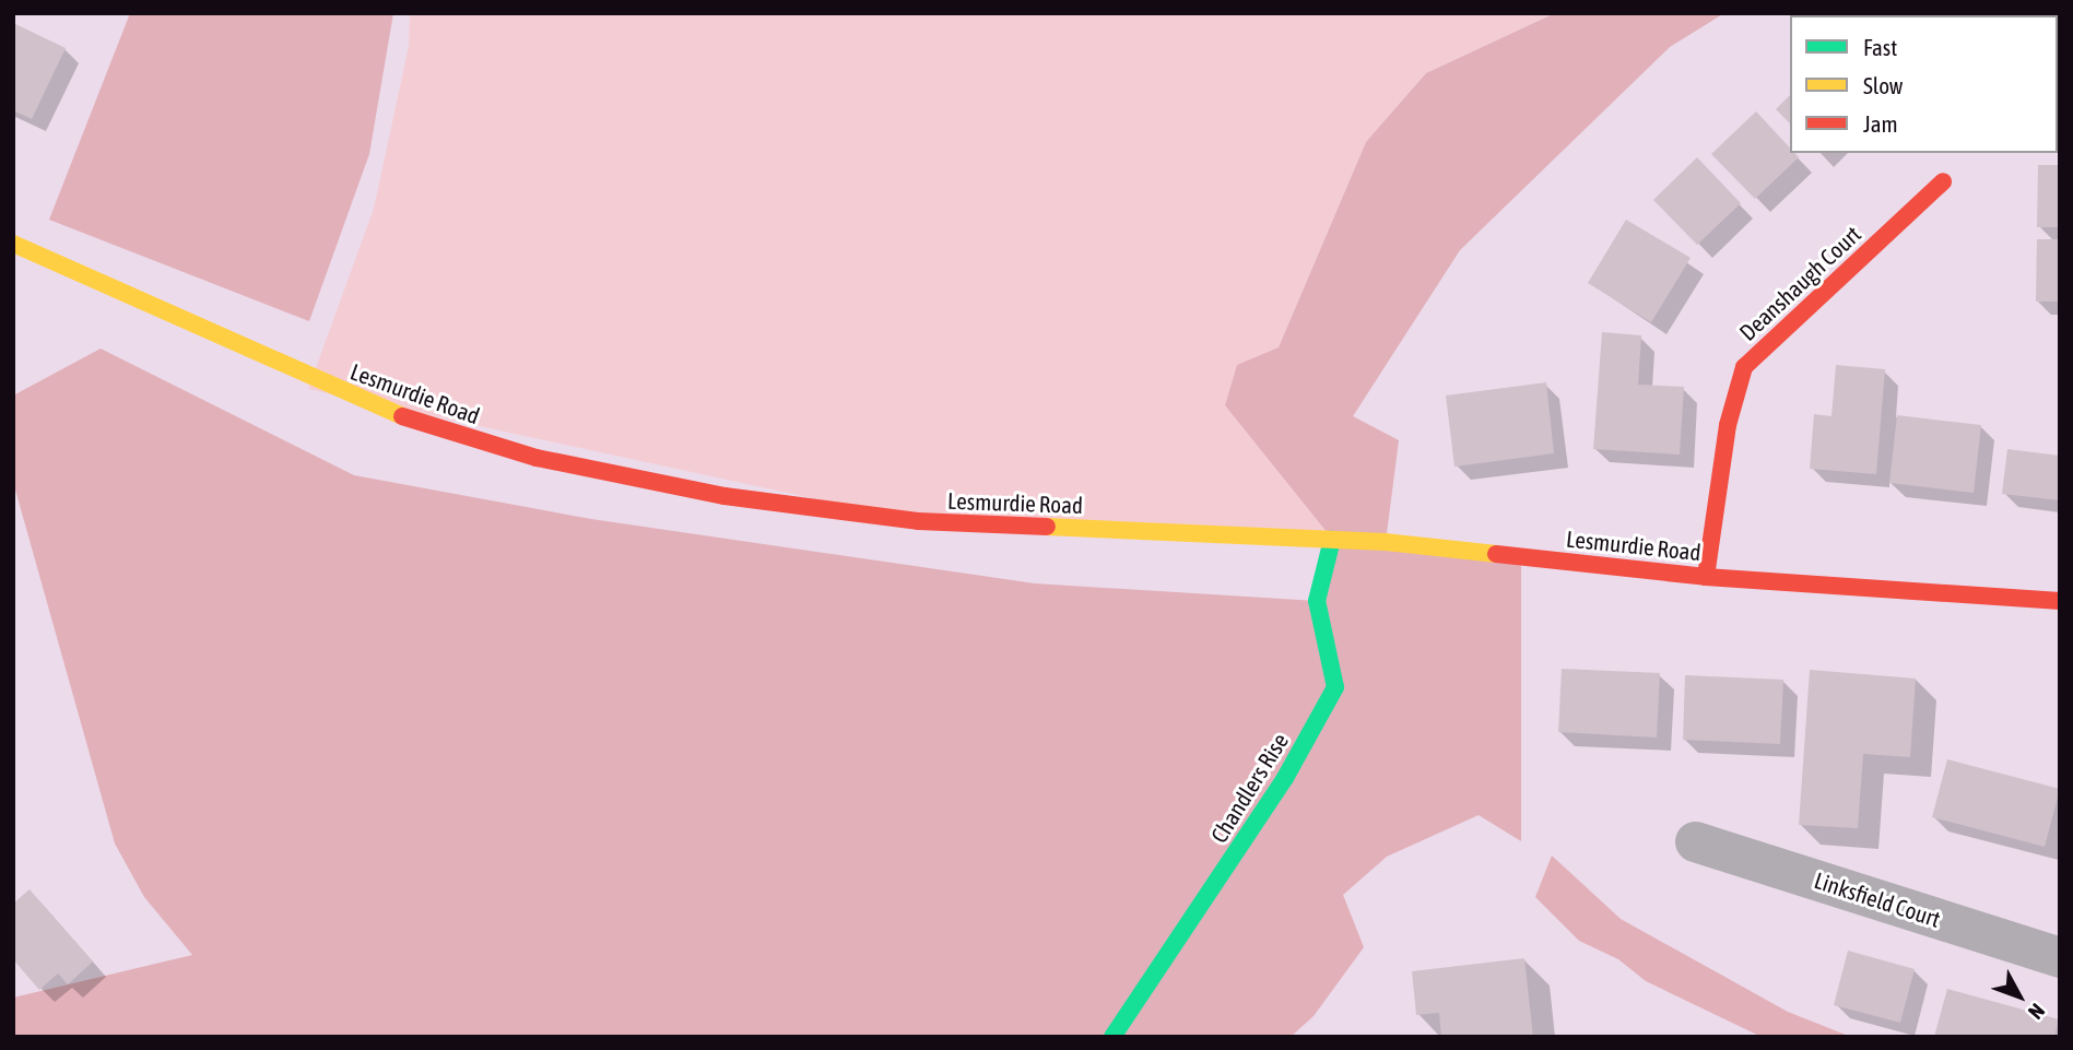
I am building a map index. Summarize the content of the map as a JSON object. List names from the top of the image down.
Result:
{
  "streets": {
    "street": [
      "Deanshaugh Court",
      "Lesmurdie Road",
      "Chandlers Rise",
      "Linksfield Court"
    ]
  },
  "crossings": [
    ["Deanshaugh Court", "Lesmurdie Road"],
    ["Lesmurdie Road", "Chandlers Rise"]
  ],
  "legend": ["Fast", "Slow", "Jam"],
  "north": "bottom right"
}
